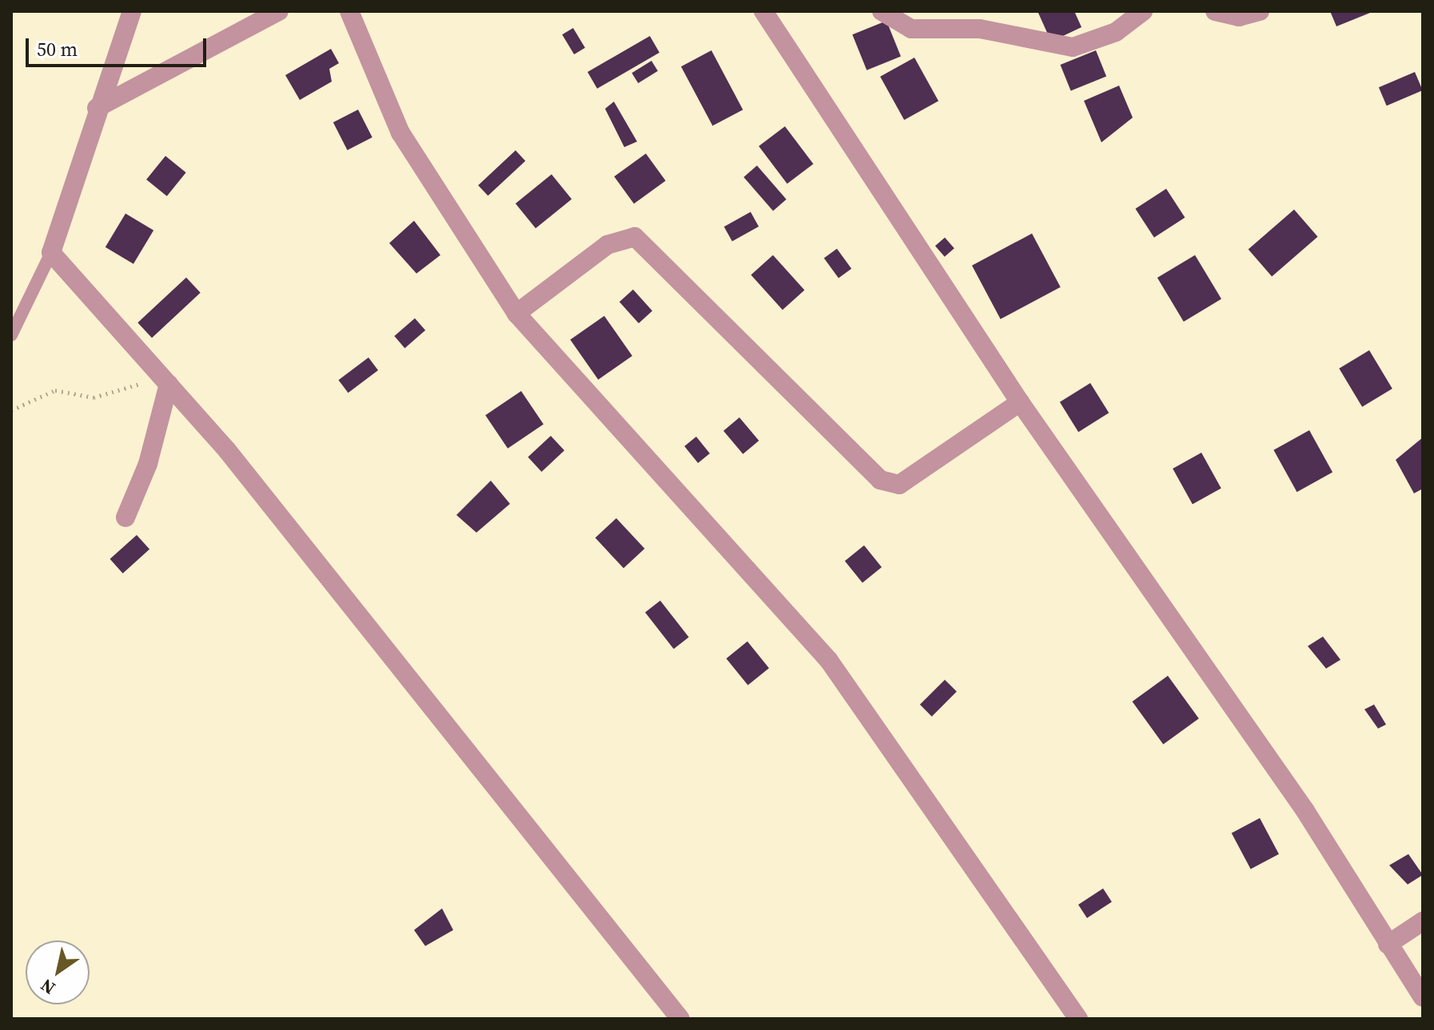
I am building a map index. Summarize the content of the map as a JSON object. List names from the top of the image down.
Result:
{
  "scale_bar": "50 m",
  "north": "bottom left"
}
